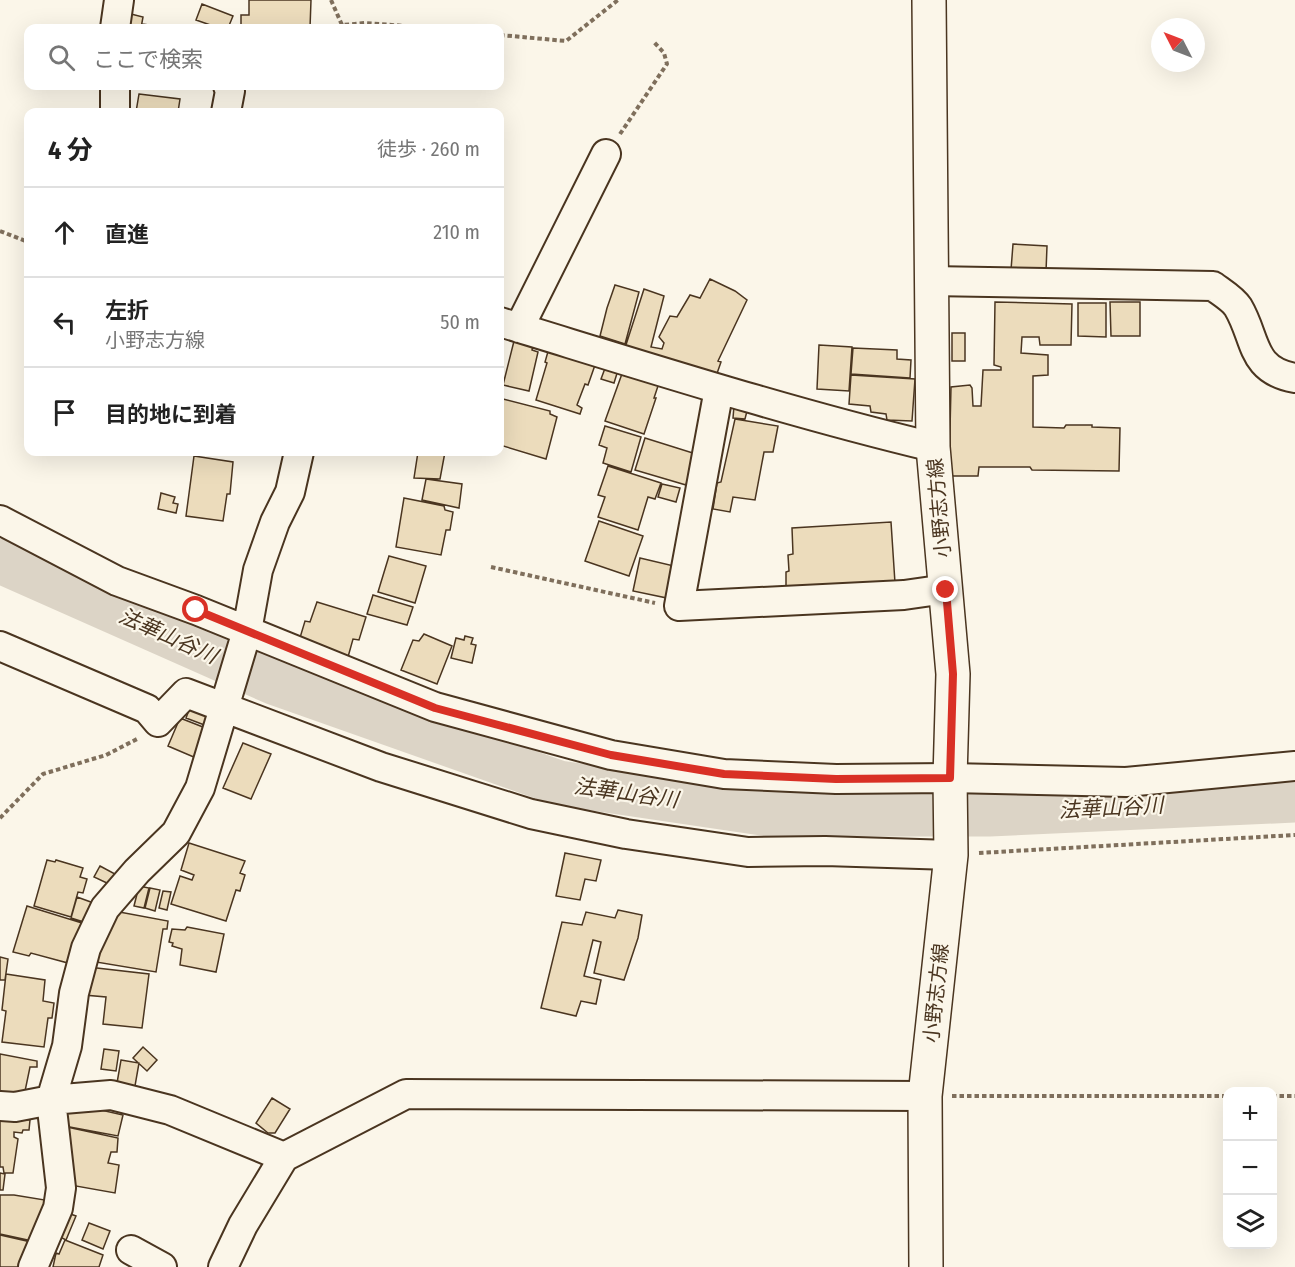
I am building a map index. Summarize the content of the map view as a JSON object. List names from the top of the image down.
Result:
{
  "streets": {
    "main road": ["小野志方線"]
  },
  "water": ["法華山谷川"],
  "north": "top left",
  "page": {
    "search": "ここで検索",
    "heading": ["4 分", "徒歩 · 260 m"],
    "list": [
      ["直進", "210 m"],
      ["左折", "小野志方線", "50 m"],
      "目的地に到着"
    ],
    "map_buttons": ["+", "−"]
  }
}
